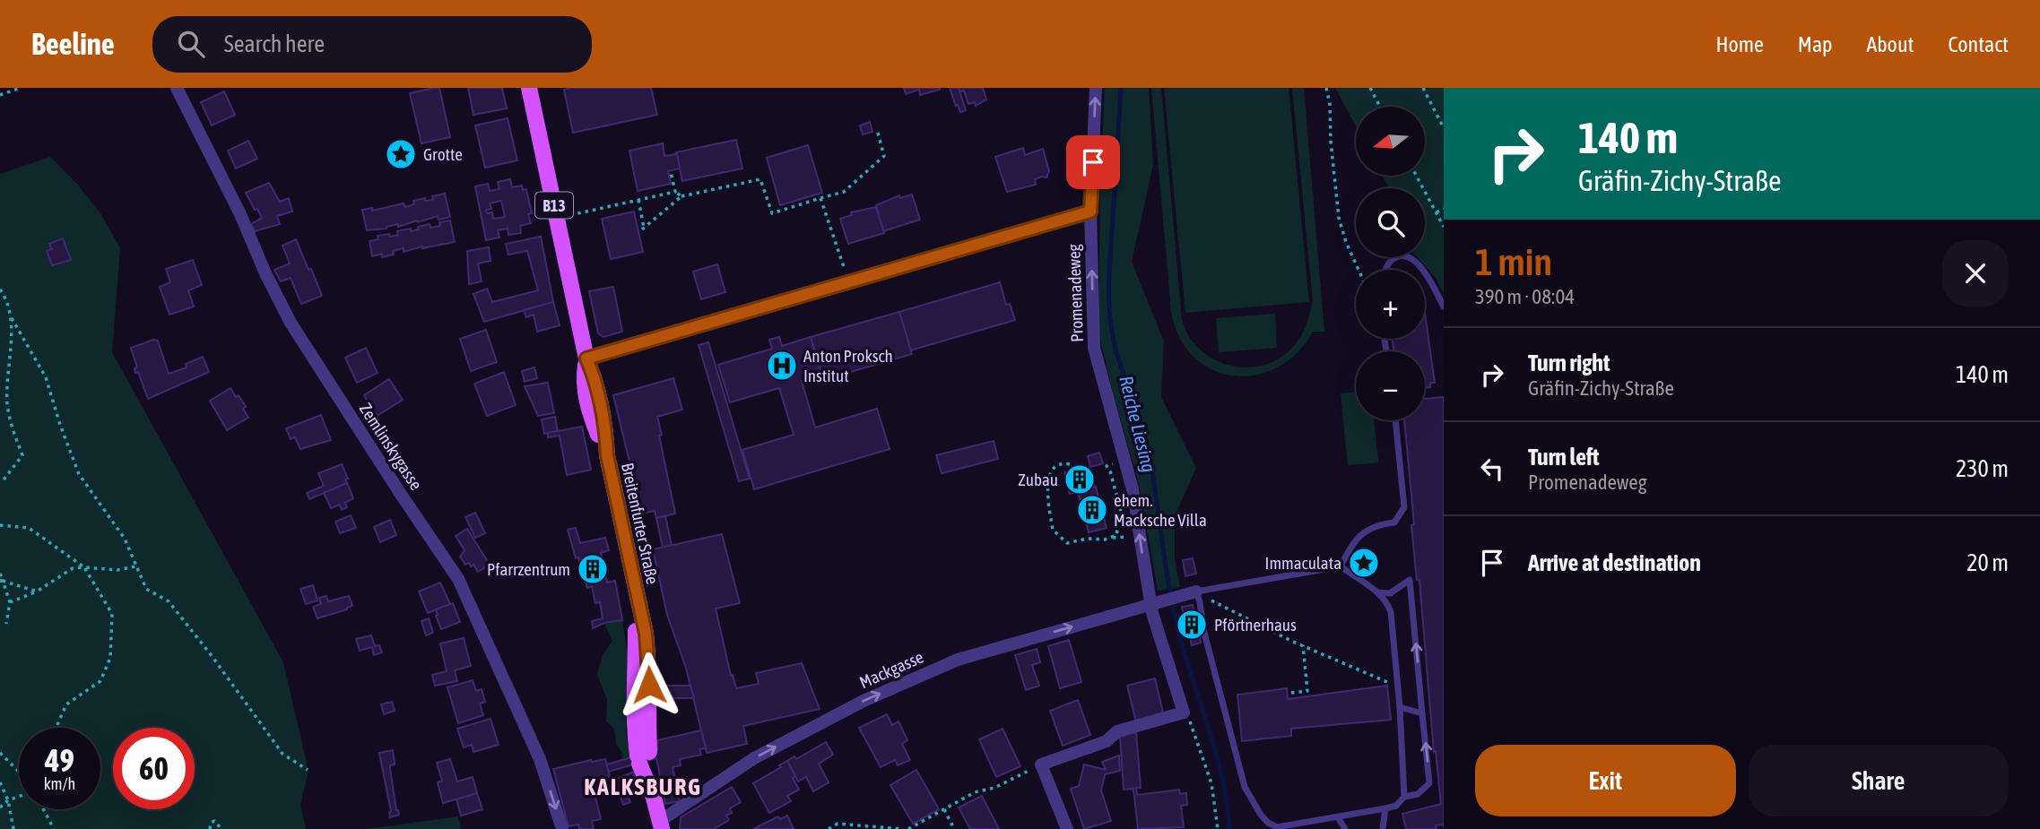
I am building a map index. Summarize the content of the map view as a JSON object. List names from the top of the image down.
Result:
{
  "streets": {
    "main road": ["B13", "Breitenfurter Straße"],
    "street": ["Promenadeweg", "Zemlinskygasse", "Mackgasse"]
  },
  "crossings": [
    ["Promenadeweg", "Mackgasse"],
    ["Breitenfurter Straße", "Mackgasse"]
  ],
  "one_way": ["Promenadeweg", "Zemlinskygasse", "Mackgasse"],
  "districts": ["KALKSBURG"],
  "water": ["Reiche Liesing"],
  "places": {
    "place": ["Grotte", "Immaculata"],
    "hospital": ["Anton Proksch Institut"],
    "building": [
      "Zubau",
      "ehem. Macksche Villa",
      "Pfarrzentrum",
      "Pförtnerhaus"
    ]
  },
  "north": "left",
  "page": {
    "header": "Beeline",
    "search": "Search here",
    "nav": [
      "Home",
      "Map",
      "About",
      "Contact"
    ],
    "turn": ["140 m", "Gräfin-Zichy-Straße"],
    "map_buttons": ["+", "−"],
    "heading": ["1 min", "390 m · 08:04"],
    "list": [
      {
        "name": "Turn right",
        "note": "Gräfin-Zichy-Straße",
        "value": "140 m"
      },
      {
        "name": "Turn left",
        "note": "Promenadeweg",
        "value": "230 m"
      },
      {
        "name": "Arrive at destination",
        "value": "20 m"
      }
    ],
    "speed": "49 km/h",
    "limit": "60",
    "buttons": ["Exit", "Share"]
  }
}
